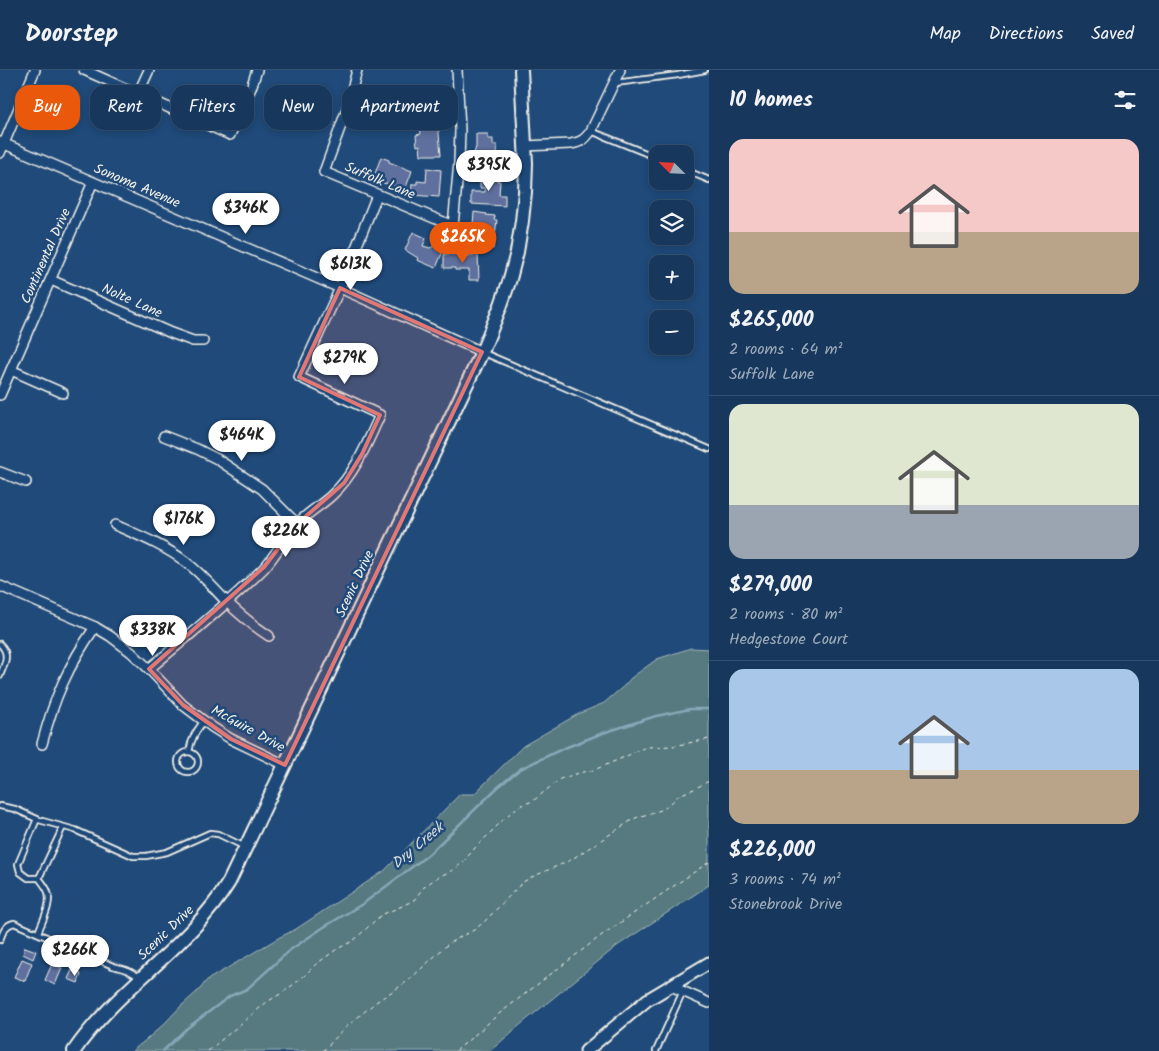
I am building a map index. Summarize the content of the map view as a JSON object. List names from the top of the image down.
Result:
{
  "streets": {
    "main road": ["Scenic Drive"],
    "street": [
      "Suffolk Lane",
      "Sonoma Avenue",
      "Continental Drive",
      "Nolte Lane",
      "McGuire Drive"
    ]
  },
  "crossings": [
    ["Sonoma Avenue", "Continental Drive"],
    ["Sonoma Avenue", "Scenic Drive"],
    ["Continental Drive", "Nolte Lane"],
    ["Scenic Drive", "McGuire Drive"]
  ],
  "water": ["Dry Creek"],
  "north": "top left",
  "page": {
    "header": "Doorstep",
    "nav": ["Map", "Directions", "Saved"],
    "heading": "10 homes",
    "chip": [
      "Buy",
      "Rent",
      "Filters",
      "New",
      "Apartment"
    ],
    "list": [
      {
        "name": "$265,000",
        "note": "2 rooms · 64 m² · Suffolk Lane"
      },
      {
        "name": "$279,000",
        "note": "2 rooms · 80 m² · Hedgestone Court"
      },
      {
        "name": "$226,000",
        "note": "3 rooms · 74 m² · Stonebrook Drive"
      }
    ],
    "map_buttons": ["+", "−"],
    "price": [
      "$395K",
      "$346K",
      "$265K",
      "$613K",
      "$279K",
      "$464K",
      "$176K",
      "$226K",
      "$338K",
      "$266K"
    ]
  }
}
